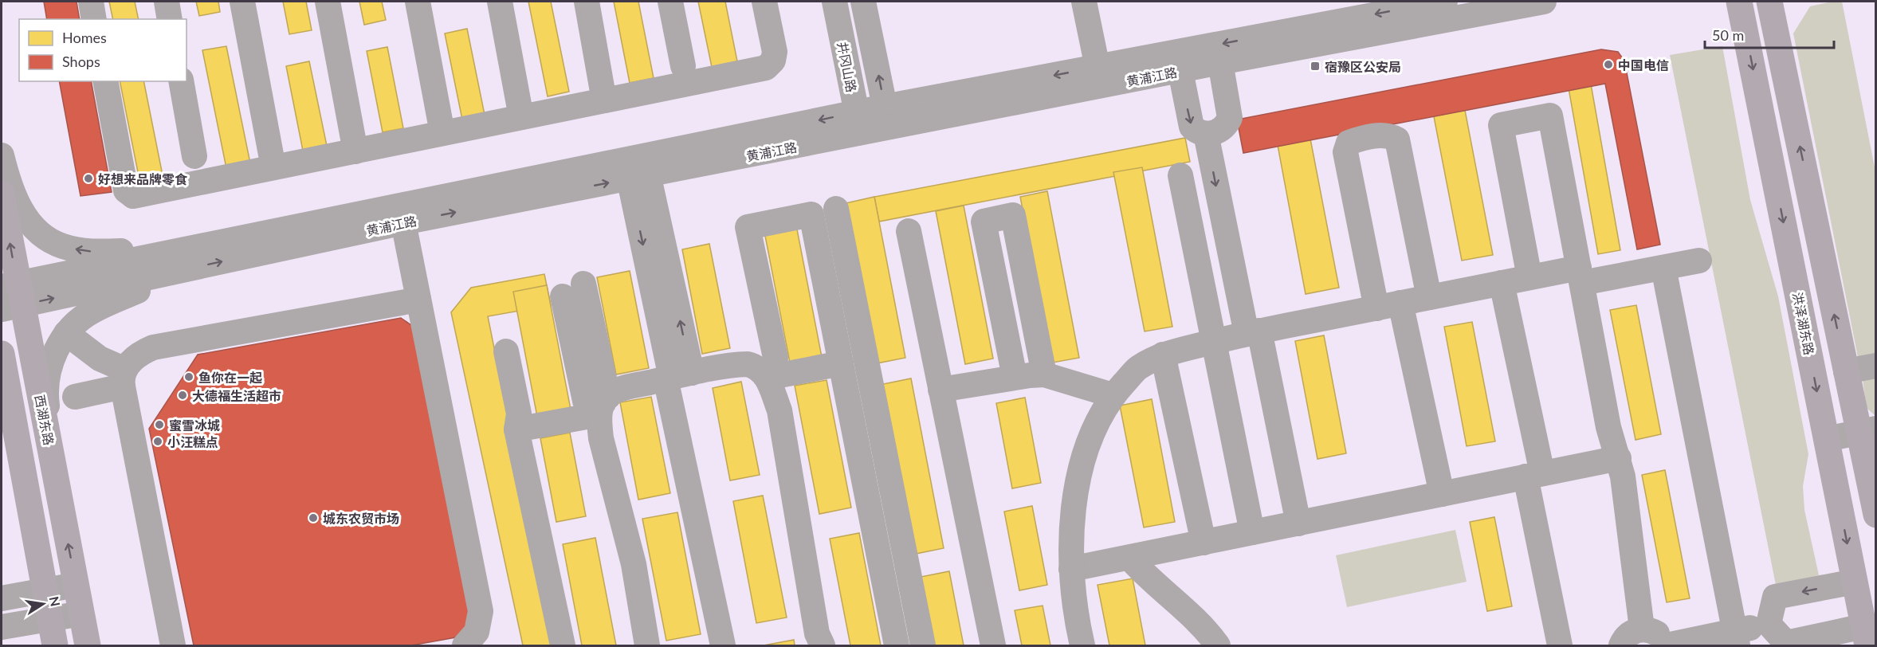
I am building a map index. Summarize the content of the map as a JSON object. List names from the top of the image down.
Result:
{
  "streets": {
    "main road": ["洪泽湖东路", "西湖东路"],
    "street": ["井冈山路", "黄浦江路"]
  },
  "crossings": [
    ["井冈山路", "黄浦江路"],
    ["黄浦江路", "西湖东路"]
  ],
  "places": {
    "other": [
      "中国电信",
      "好想来品牌零食",
      "鱼你在一起",
      "大德福生活超市",
      "蜜雪冰城",
      "小汪糕点",
      "城东农贸市场"
    ],
    "transit": ["宿豫区公安局"]
  },
  "legend": ["Homes", "Shops"],
  "scale_bar": "50 m",
  "north": "right"
}
